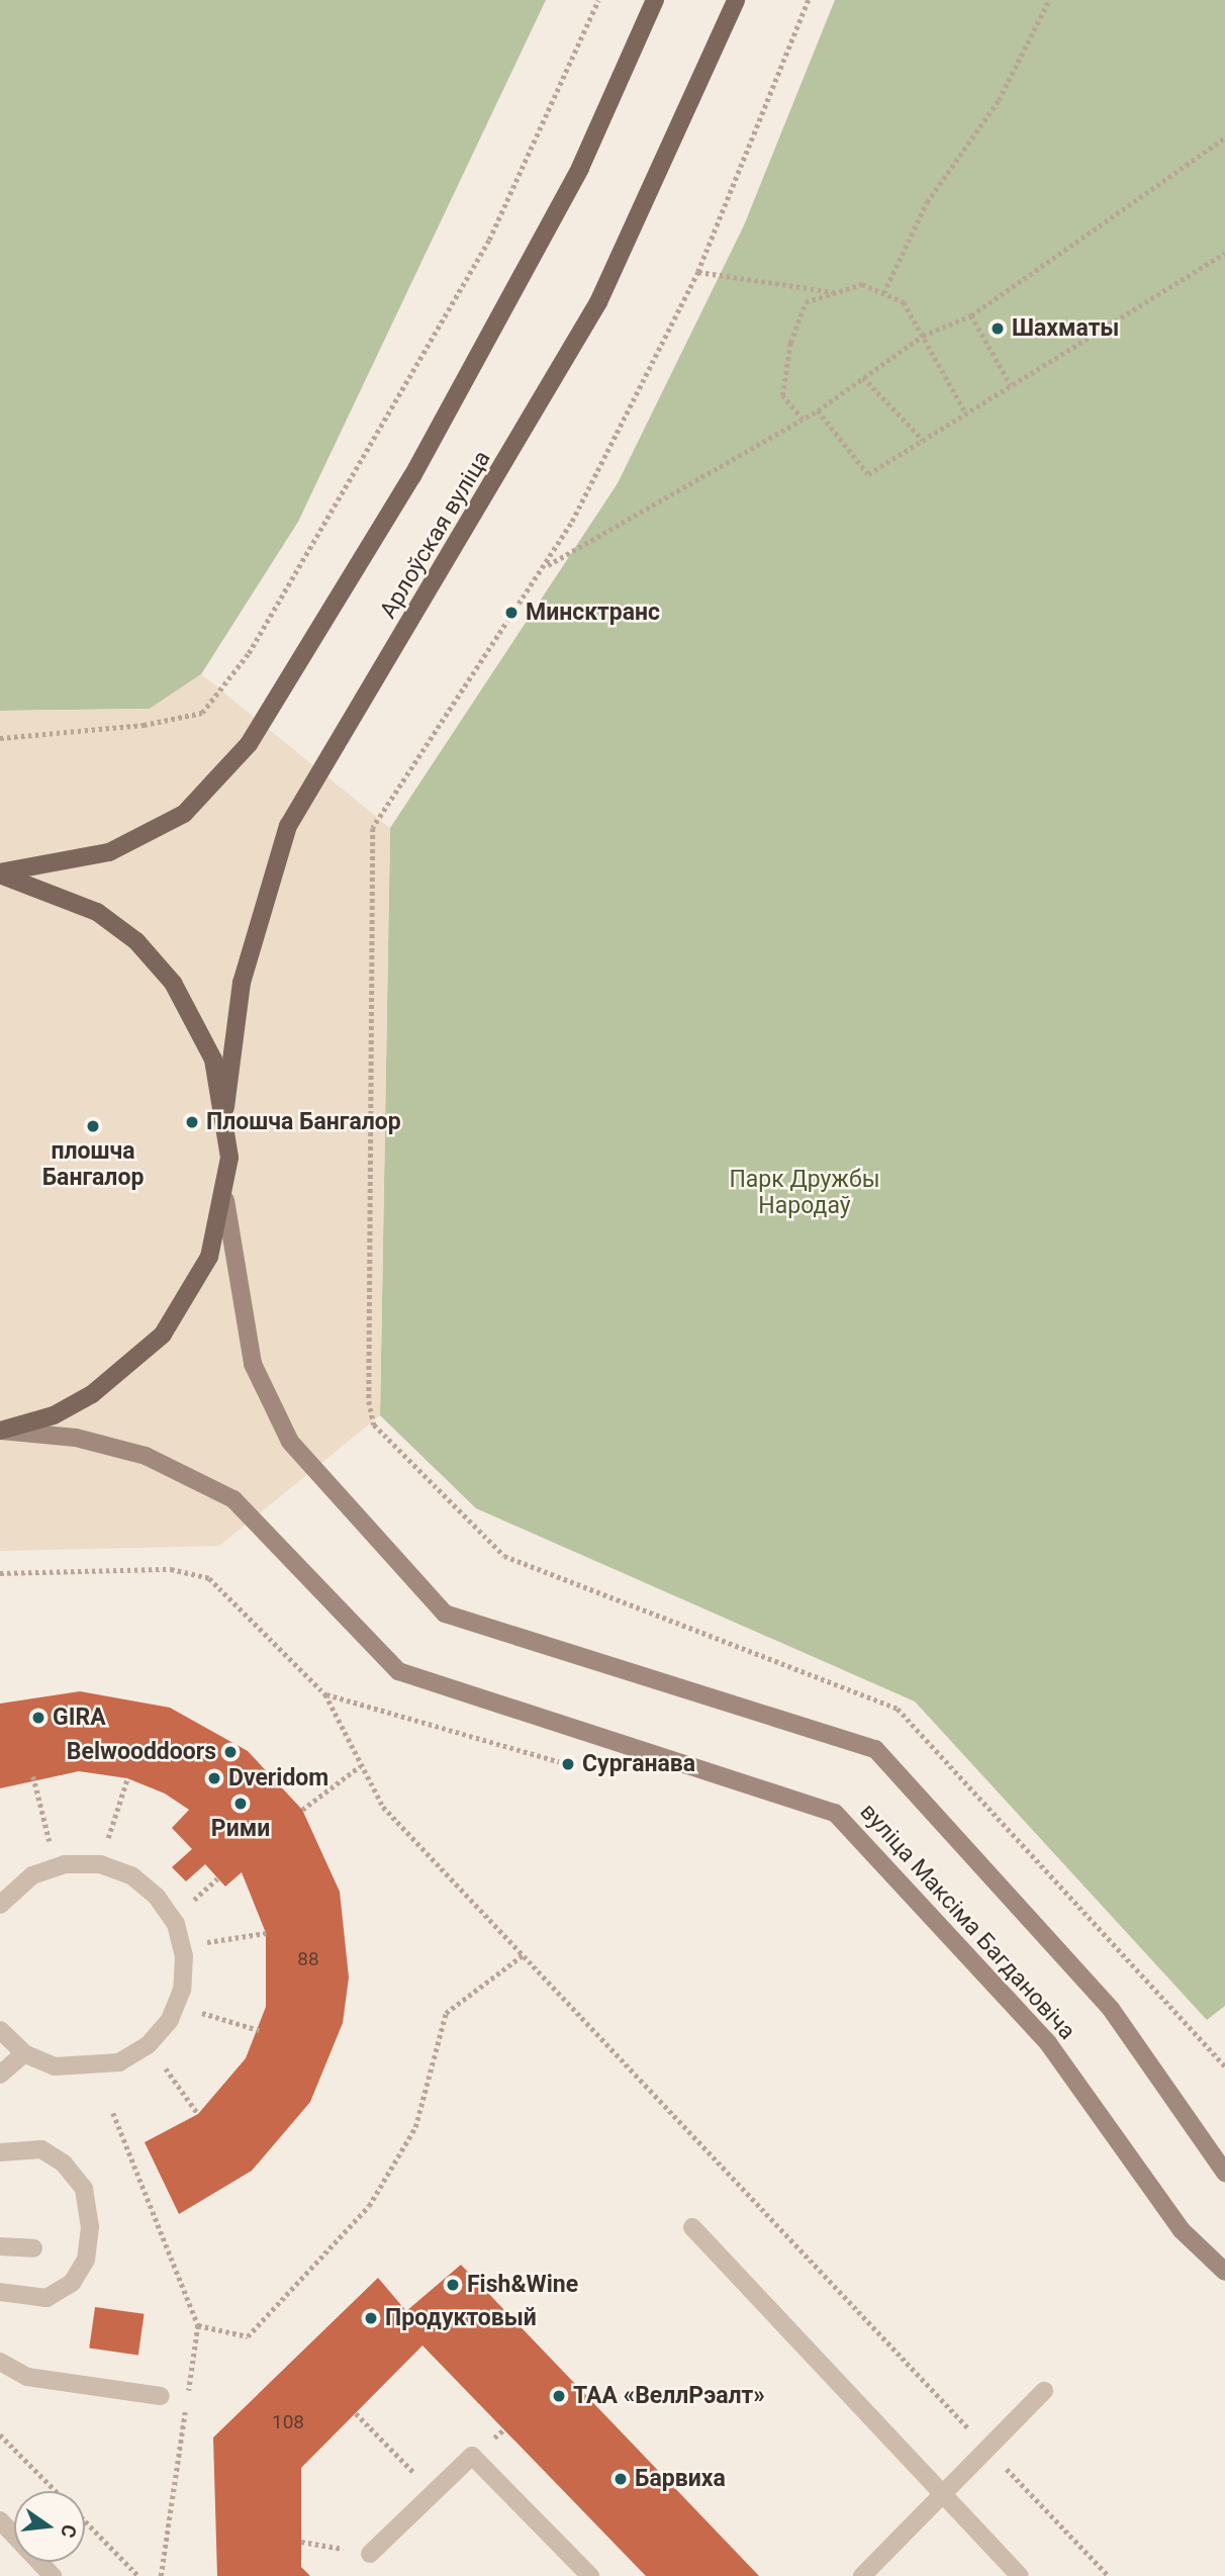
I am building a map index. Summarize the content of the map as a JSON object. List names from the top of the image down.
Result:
{
  "streets": {
    "main road": ["Арлоўская вуліца", "вуліца Максіма Багдановіча"]
  },
  "parks": ["Парк Дружбы Народаў"],
  "places": [
    "Шахматы",
    "Минсктранс",
    "Плошча Бангалор",
    "плошча Бангалор",
    "GIRA",
    "Belwooddoors",
    "Сурганава",
    "Dveridom",
    "Рими",
    "Fish&Wine",
    "Продуктовый",
    "ТАА «ВеллРэалт»",
    "Барвиха"
  ],
  "house_numbers": ["88", "108"],
  "north": "right"
}
